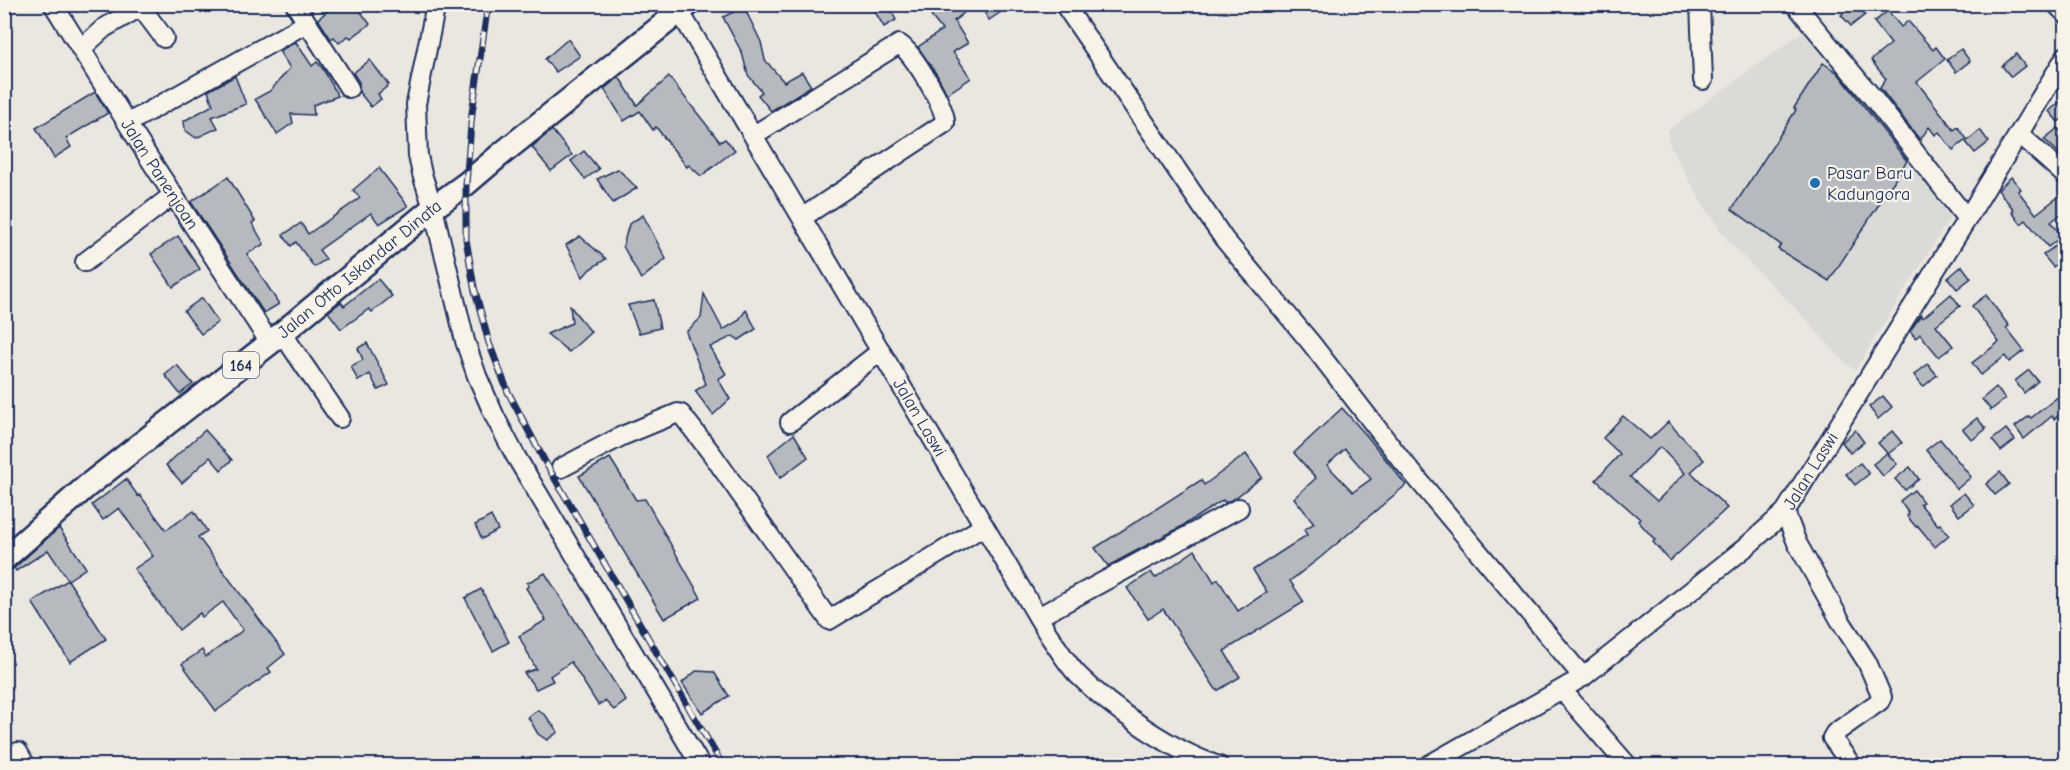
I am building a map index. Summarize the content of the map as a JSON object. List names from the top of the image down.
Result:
{
  "streets": {
    "main road": ["Jalan Otto Iskandar Dinata", "164"],
    "street": ["Jalan Panenjoan", "Jalan Laswi"]
  },
  "crossings": [
    ["Jalan Panenjoan", "Jalan Otto Iskandar Dinata"],
    ["Jalan Otto Iskandar Dinata", "Jalan Laswi"]
  ],
  "places": ["Pasar Baru Kadungora"]
}
